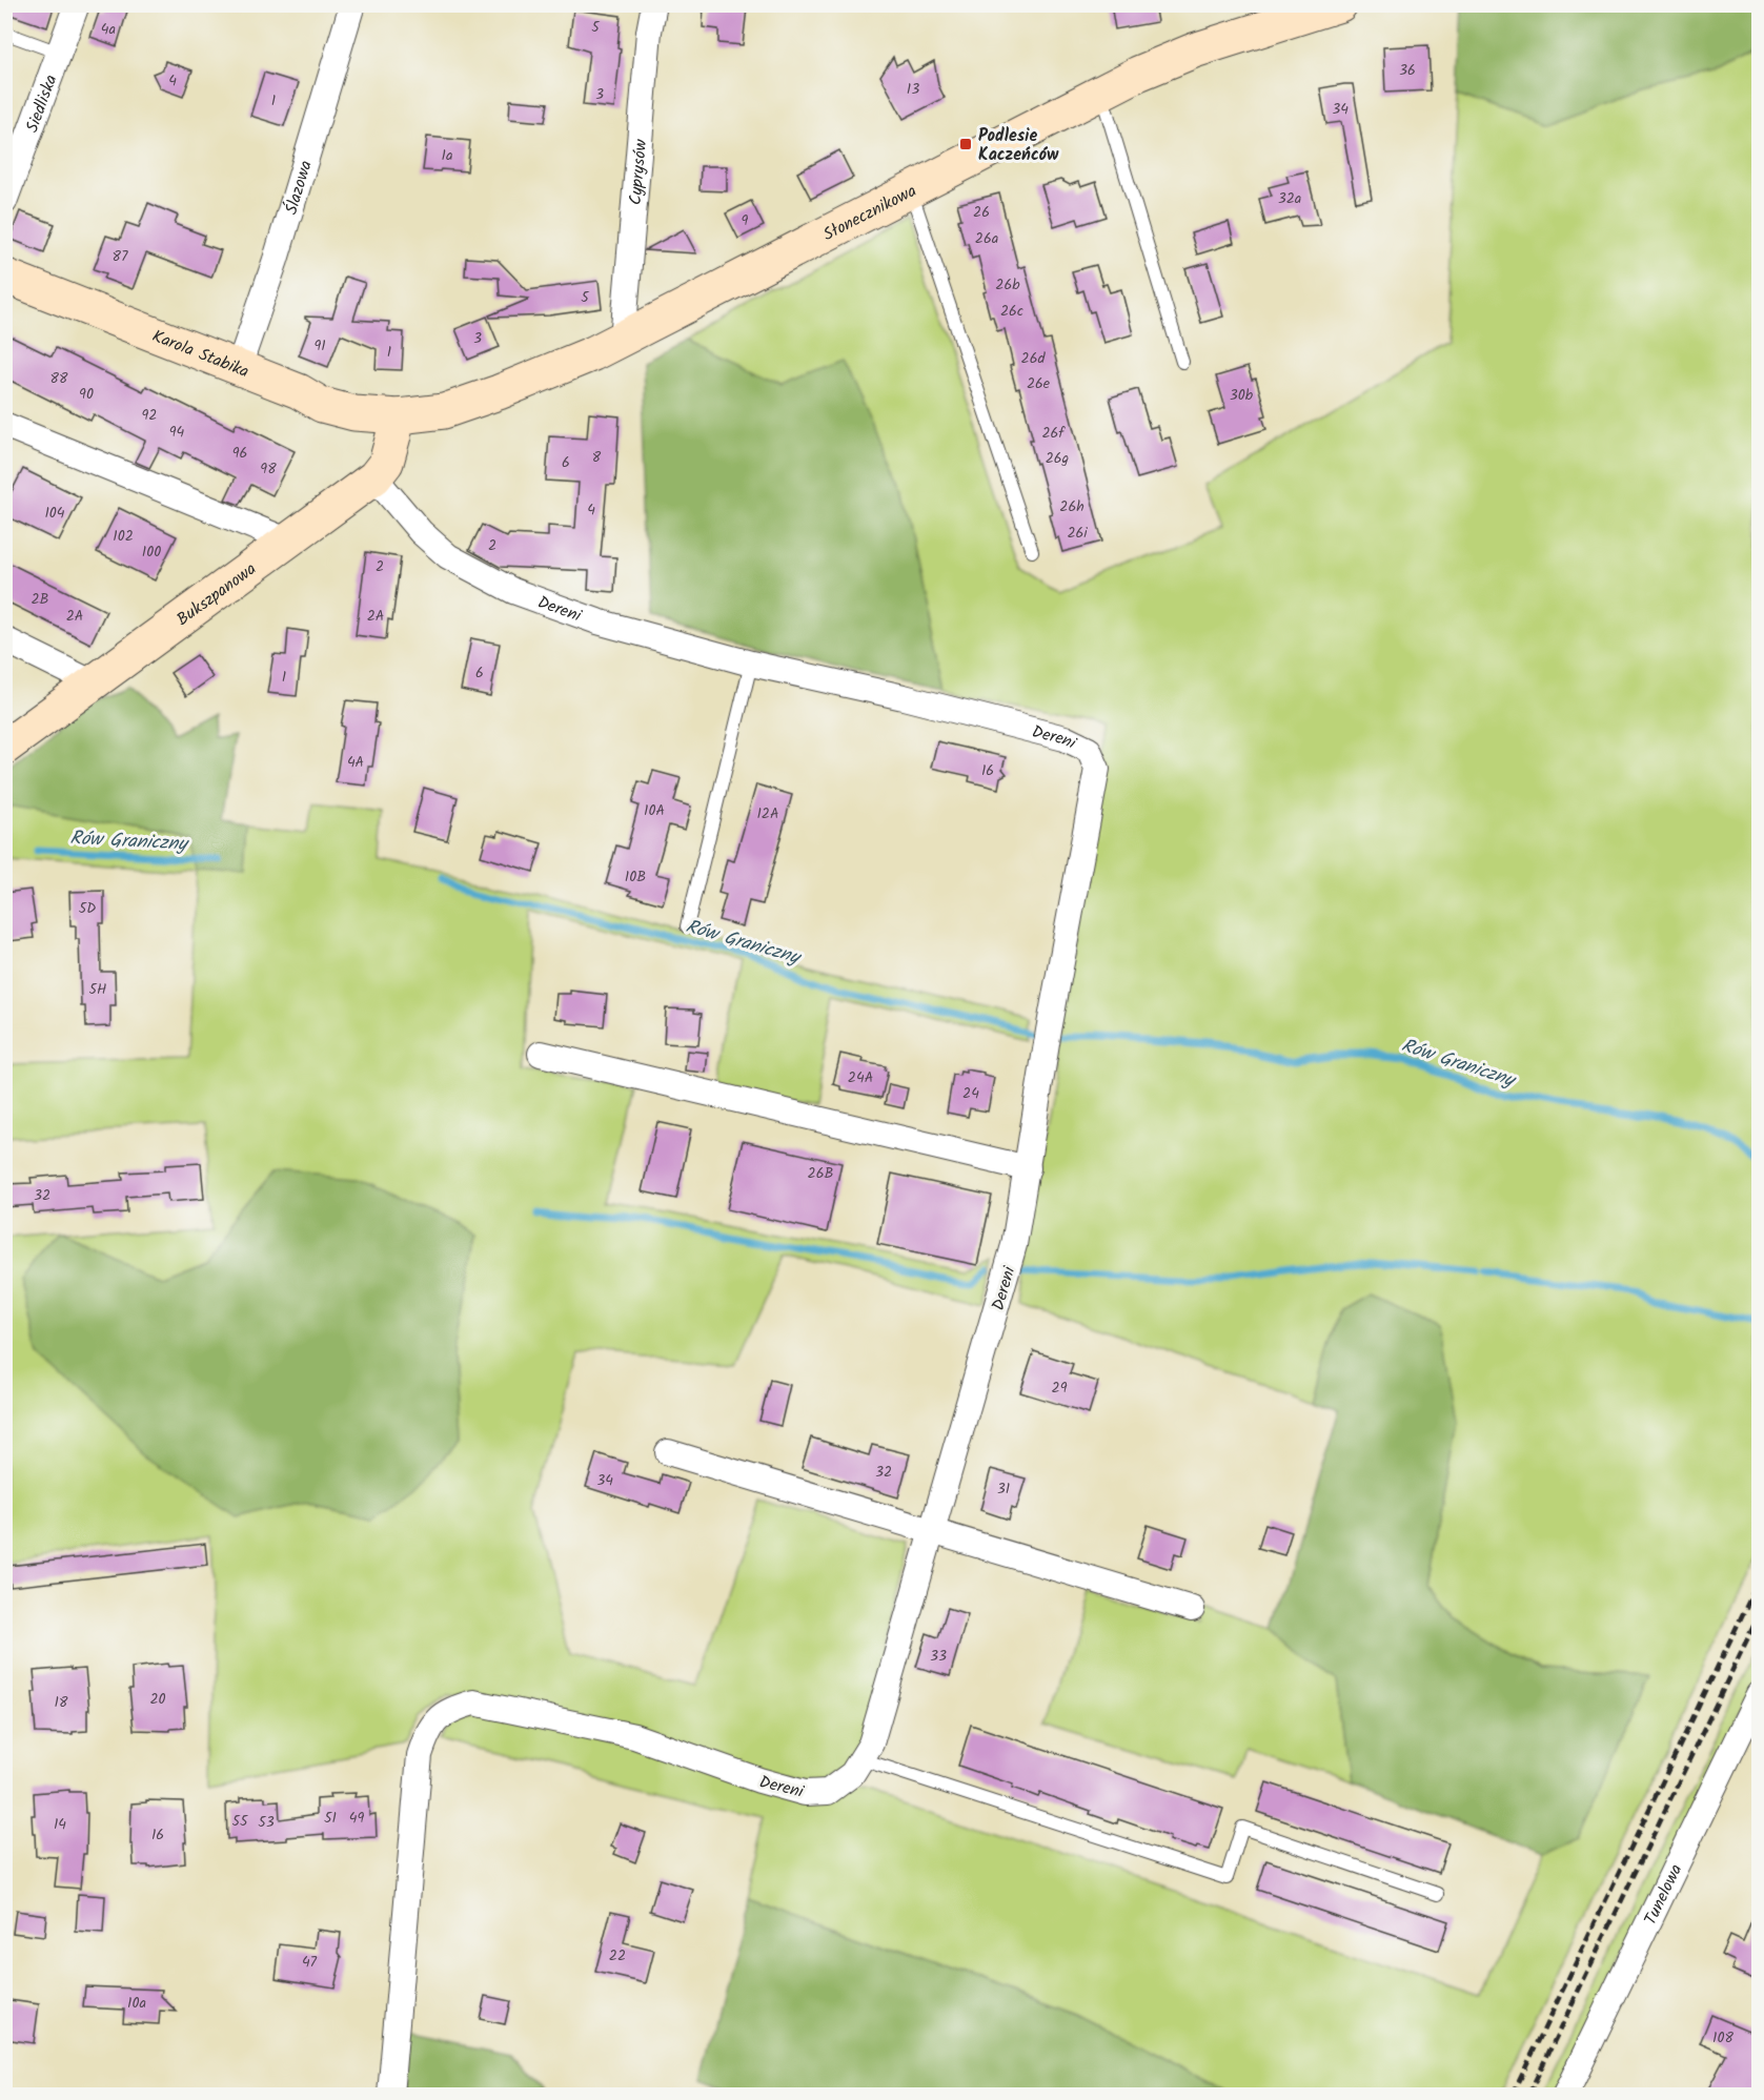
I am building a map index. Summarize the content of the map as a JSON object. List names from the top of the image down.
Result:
{
  "streets": {
    "street": [
      "Siedliska",
      "Cyprysów",
      "Ślazowa",
      "Słonecznikowa",
      "Karola Stabika",
      "Bukszpanowa",
      "Dereni",
      "Tunelowa"
    ]
  },
  "crossings": [
    ["Cyprysów", "Słonecznikowa"],
    ["Ślazowa", "Karola Stabika"],
    ["Słonecznikowa", "Karola Stabika"],
    ["Słonecznikowa", "Bukszpanowa"],
    ["Karola Stabika", "Bukszpanowa"],
    ["Bukszpanowa", "Dereni"]
  ],
  "water": ["Rów Graniczny"],
  "places": {
    "transit": ["Podlesie Kaczeńców"]
  },
  "house_numbers": [
    "5",
    "4a",
    "36",
    "4",
    "13",
    "3",
    "1",
    "34",
    "1a",
    "32a",
    "26",
    "9",
    "26a",
    "87",
    "26b",
    "5",
    "26c",
    "3",
    "91",
    "1",
    "26d",
    "88",
    "26e",
    "90",
    "30b",
    "92",
    "94",
    "26f",
    "96",
    "8",
    "26g",
    "6",
    "98",
    "26h",
    "4",
    "104",
    "26i",
    "102",
    "2",
    "100",
    "2",
    "2B",
    "2A",
    "2A",
    "6",
    "1",
    "4A",
    "16",
    "10A",
    "12A",
    "10B",
    "5D",
    "5H",
    "24A",
    "24",
    "26B",
    "32",
    "29",
    "32",
    "34",
    "31",
    "33",
    "20",
    "18",
    "51",
    "49",
    "55",
    "53",
    "14",
    "16",
    "22",
    "47",
    "10a",
    "108"
  ]
}
